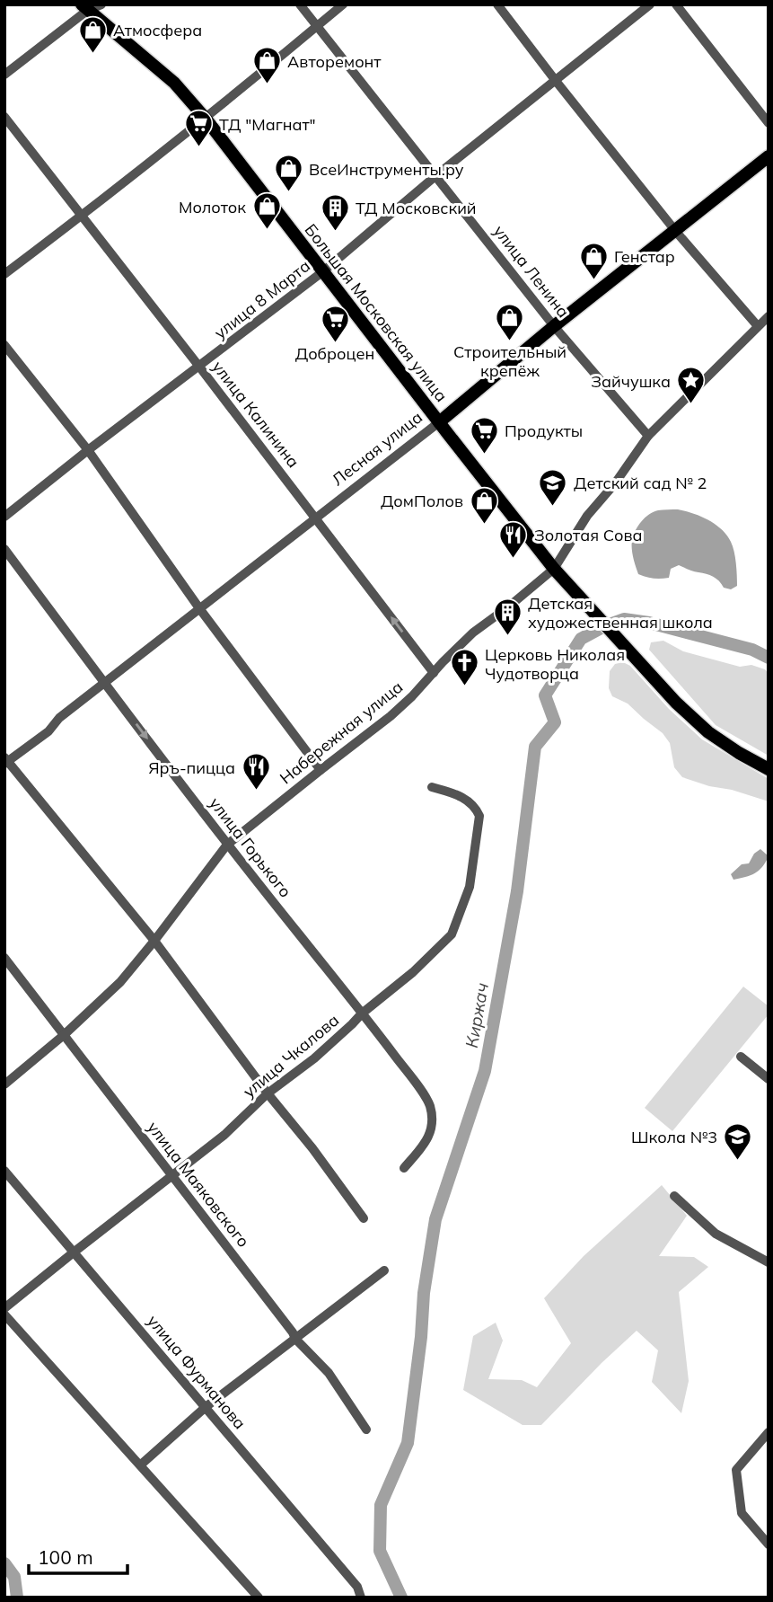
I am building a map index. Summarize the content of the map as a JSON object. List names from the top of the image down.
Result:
{
  "streets": {
    "main road": ["Большая Московская улица", "Лесная улица"],
    "street": [
      "улица Ленина",
      "улица 8 Марта",
      "улица Калинина",
      "Набережная улица",
      "улица Горького",
      "улица Чкалова",
      "улица Маяковского",
      "улица Фурманова"
    ]
  },
  "crossings": [
    ["улица Ленина", "улица 8 Марта"],
    ["улица Ленина", "Лесная улица"],
    ["улица Ленина", "Набережная улица"],
    ["улица 8 Марта", "Большая Московская улица"],
    ["улица 8 Марта", "улица Калинина"],
    ["Большая Московская улица", "Лесная улица"],
    ["Большая Московская улица", "Набережная улица"],
    ["улица Калинина", "Лесная улица"],
    ["улица Калинина", "Набережная улица"],
    ["Лесная улица", "улица Горького"],
    ["Набережная улица", "улица Горького"],
    ["Набережная улица", "улица Маяковского"],
    ["улица Горького", "улица Чкалова"],
    ["улица Чкалова", "улица Маяковского"],
    ["улица Чкалова", "улица Фурманова"]
  ],
  "water": ["Киржач"],
  "places": {
    "shop": [
      "Атмосфера",
      "Авторемонт",
      "ВсеИнструменты.ру",
      "Молоток",
      "Генстар",
      "Строительный крепёж",
      "ДомПолов"
    ],
    "supermarket": ["ТД \"Магнат\"", "Доброцен", "Продукты"],
    "building": ["ТД Московский", "Детская художественная школа"],
    "place": ["Зайчушка"],
    "school or university": ["Детский сад № 2", "Школа №3"],
    "restaurant": ["Золотая Сова", "Яръ-пицца"],
    "church": ["Церковь Николая Чудотворца"]
  },
  "scale_bar": "100 m"
}
